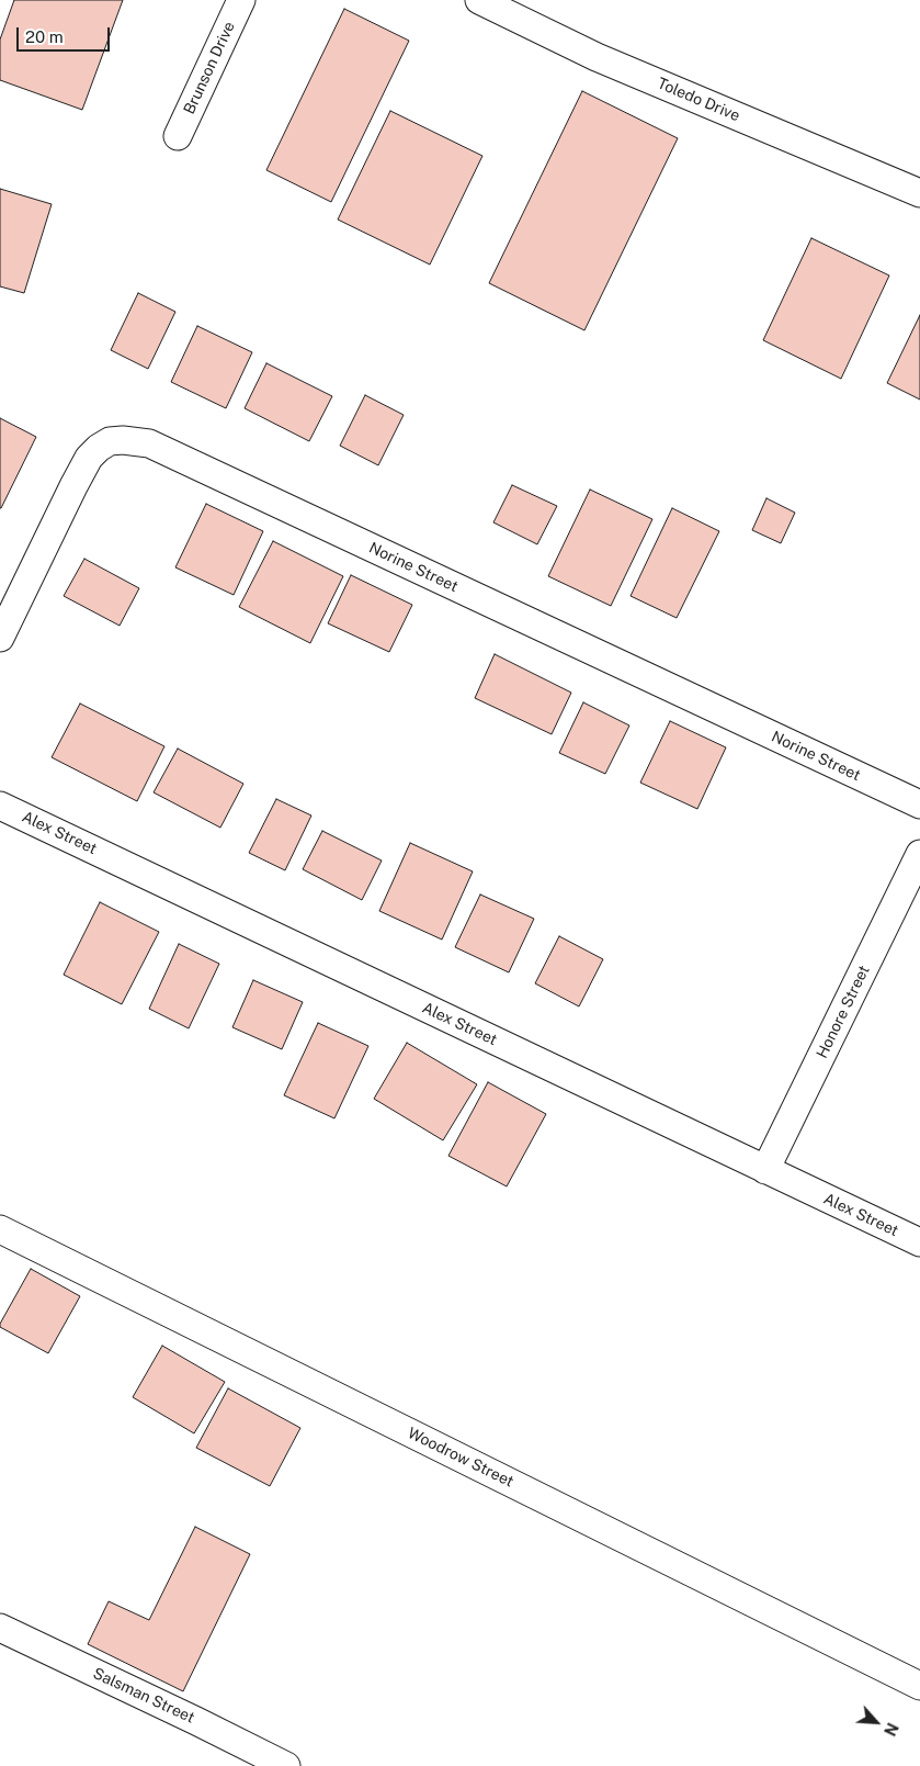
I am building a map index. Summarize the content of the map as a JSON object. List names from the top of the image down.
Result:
{
  "streets": {
    "street": [
      "Brunson Drive",
      "Toledo Drive",
      "Norine Street",
      "Alex Street",
      "Honore Street",
      "Woodrow Street",
      "Salsman Street"
    ]
  },
  "crossings": [
    ["Alex Street", "Honore Street"]
  ],
  "scale_bar": "20 m",
  "north": "bottom right"
}
